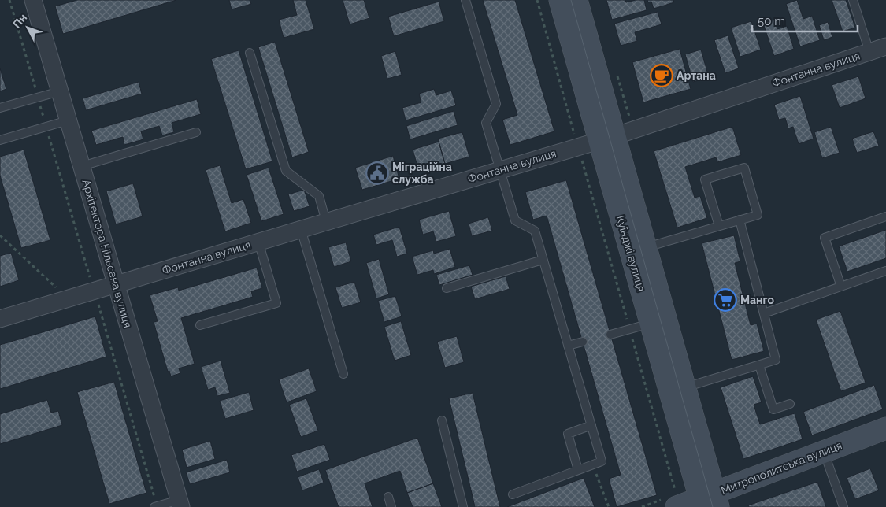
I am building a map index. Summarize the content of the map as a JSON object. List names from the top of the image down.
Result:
{
  "streets": {
    "main road": ["Куїнджі вулиця", "Митрополитська вулиця"],
    "street": ["Фонтанна вулиця", "Архітектора Нільсена вулиця"]
  },
  "crossings": [
    ["Фонтанна вулиця", "Архітектора Нільсена вулиця"],
    ["Фонтанна вулиця", "Куїнджі вулиця"],
    ["Куїнджі вулиця", "Митрополитська вулиця"]
  ],
  "places": {
    "cafe": ["Артана"],
    "public building": ["Міграційна служба"],
    "supermarket": ["Манго"]
  },
  "scale_bar": "50 m",
  "north": "top left"
}
